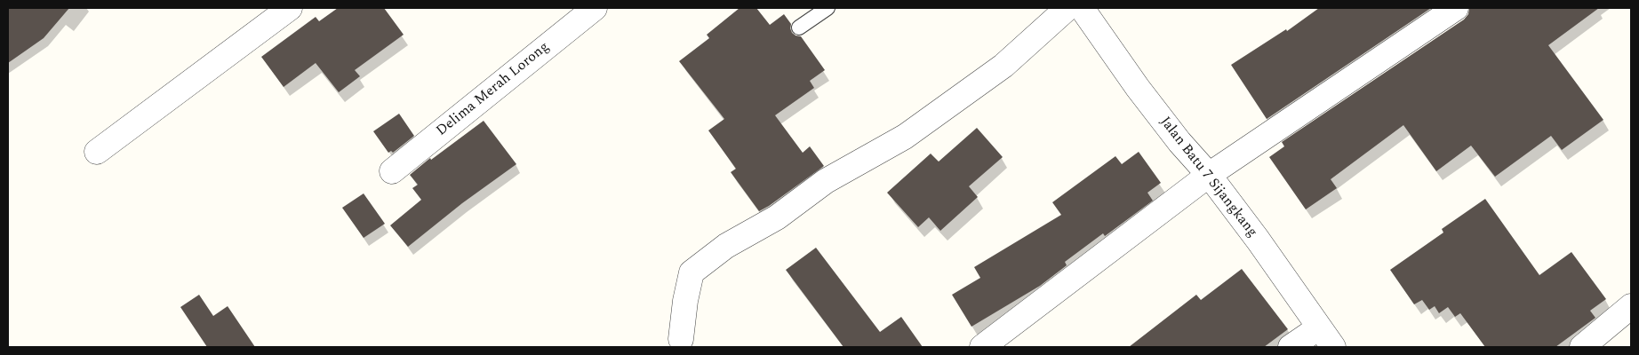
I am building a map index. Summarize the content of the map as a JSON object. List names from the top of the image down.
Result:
{
  "streets": {
    "street": ["Delima Merah Lorong", "Jalan Batu 7 Sijangkang"]
  }
}
